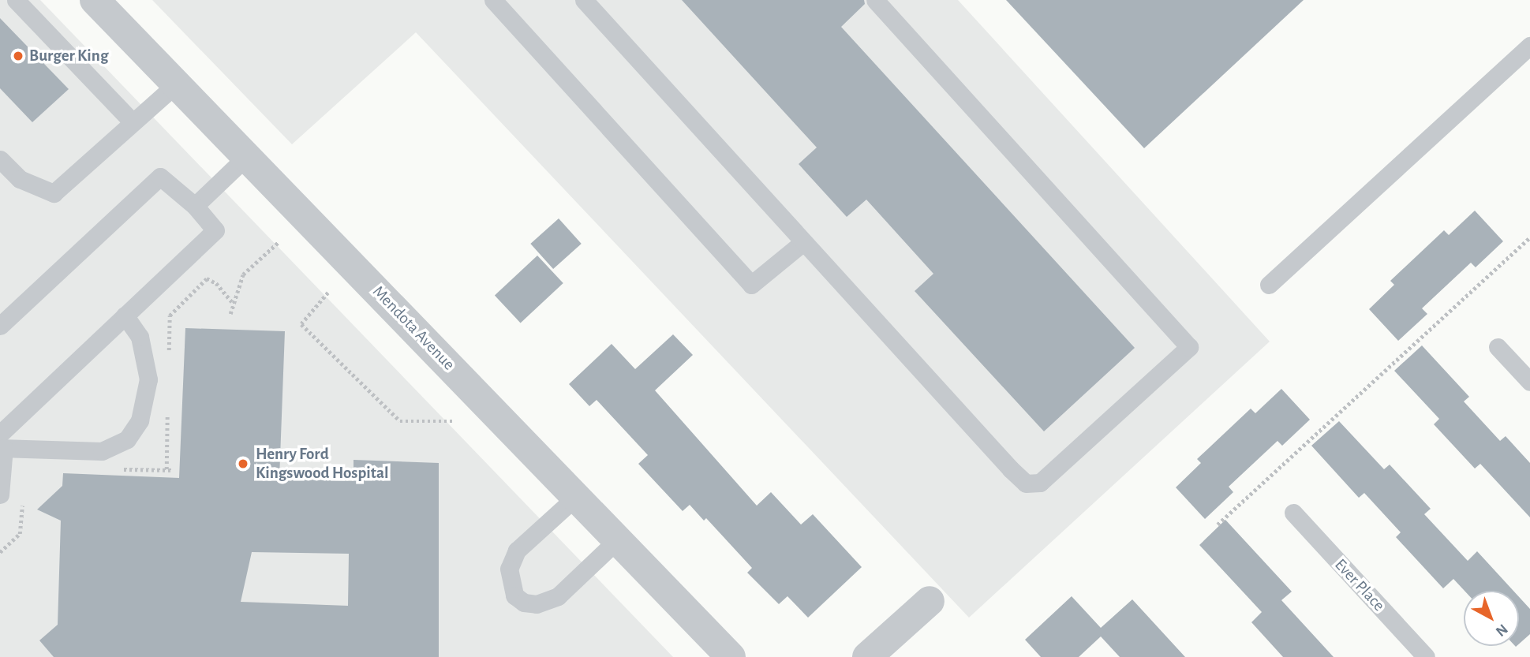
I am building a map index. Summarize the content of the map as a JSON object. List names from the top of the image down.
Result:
{
  "streets": {
    "street": ["Mendota Avenue"],
    "lane": ["Ever Place"]
  },
  "places": ["Burger King", "Henry Ford Kingswood Hospital"],
  "north": "bottom right"
}
